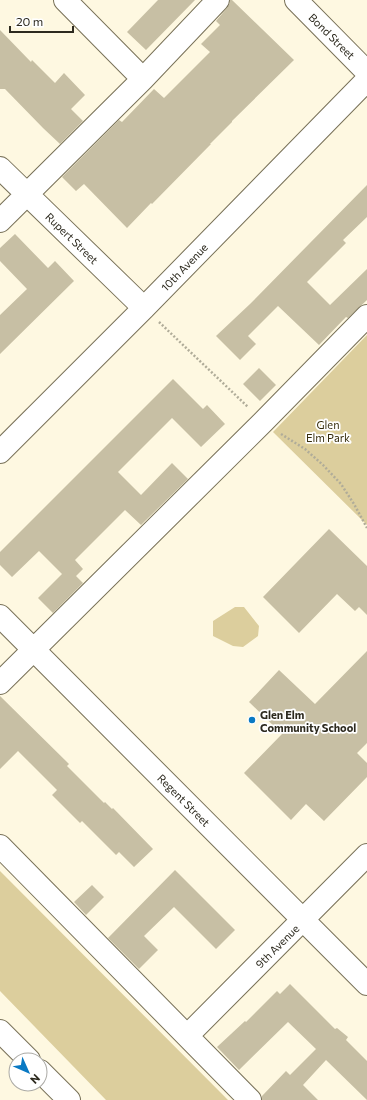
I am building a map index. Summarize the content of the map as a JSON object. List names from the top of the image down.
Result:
{
  "streets": {
    "main road": [
      "Bond Street",
      "Rupert Street",
      "10th Avenue",
      "Regent Street",
      "9th Avenue"
    ]
  },
  "crossings": [
    ["Rupert Street", "10th Avenue"],
    ["Regent Street", "9th Avenue"]
  ],
  "parks": ["Glen Elm Park"],
  "places": ["Glen Elm Community School"],
  "scale_bar": "20 m",
  "north": "bottom right"
}
